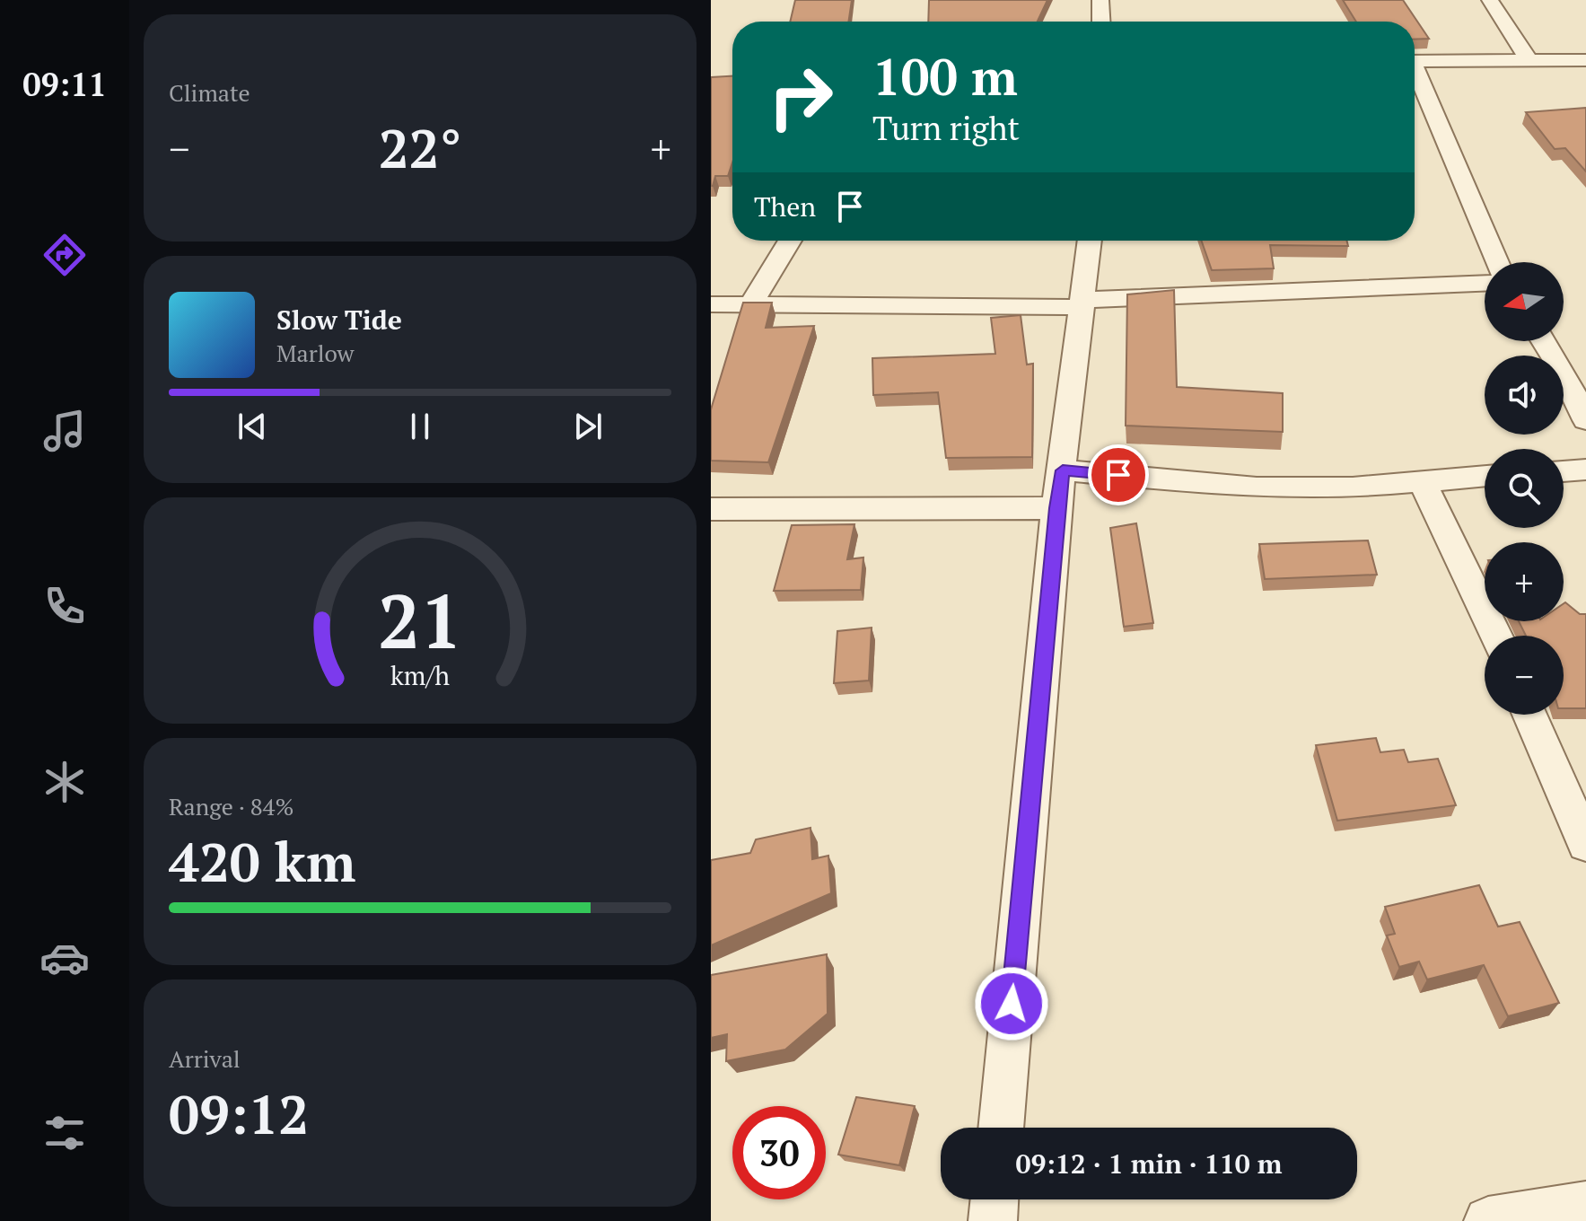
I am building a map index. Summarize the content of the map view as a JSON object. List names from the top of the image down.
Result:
{
  "north": "left",
  "page": {
    "tabs": "09:11",
    "tile": [
      "Climate",
      ["Range · 84%", "420 km"],
      ["Arrival", "09:12"]
    ],
    "turn": ["100 m", "Turn right"],
    "heat": ["−", "22°", "+"],
    "then": "Then",
    "map_buttons": ["+", "−"],
    "song": ["Slow Tide", "Marlow"],
    "limit": "30",
    "trip": "09:12 · 1 min · 110 m",
    "gauge": ["21", "km/h"]
  }
}
